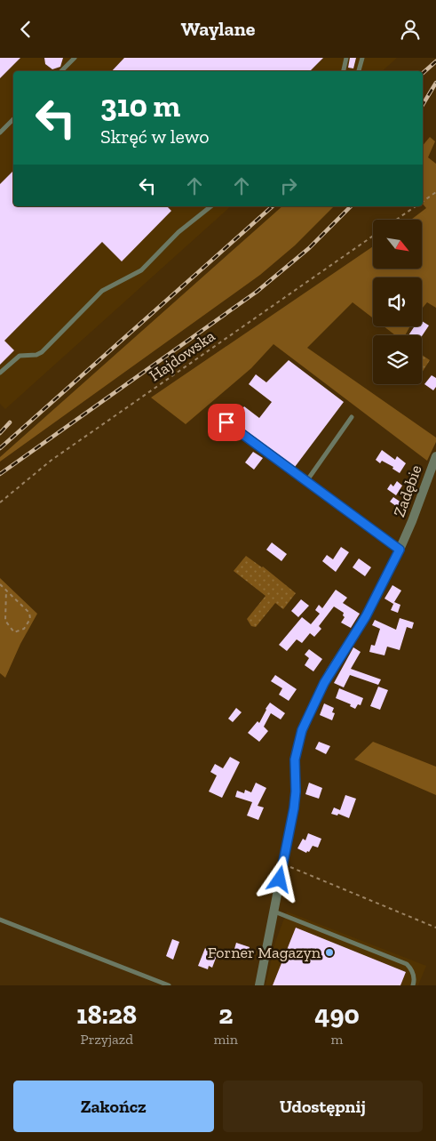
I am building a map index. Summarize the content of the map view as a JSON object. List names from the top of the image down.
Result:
{
  "streets": {
    "street": ["Zadębie"],
    "path": ["Hajdowska"]
  },
  "places": ["Forner Magazyn"],
  "north": "bottom right",
  "page": {
    "header": "Waylane",
    "turn": ["310 m", "Skręć w lewo"],
    "eta": [
      "18:28",
      "Przyjazd",
      "2",
      "min",
      "490",
      "m"
    ],
    "buttons": ["Zakończ", "Udostępnij"]
  }
}
